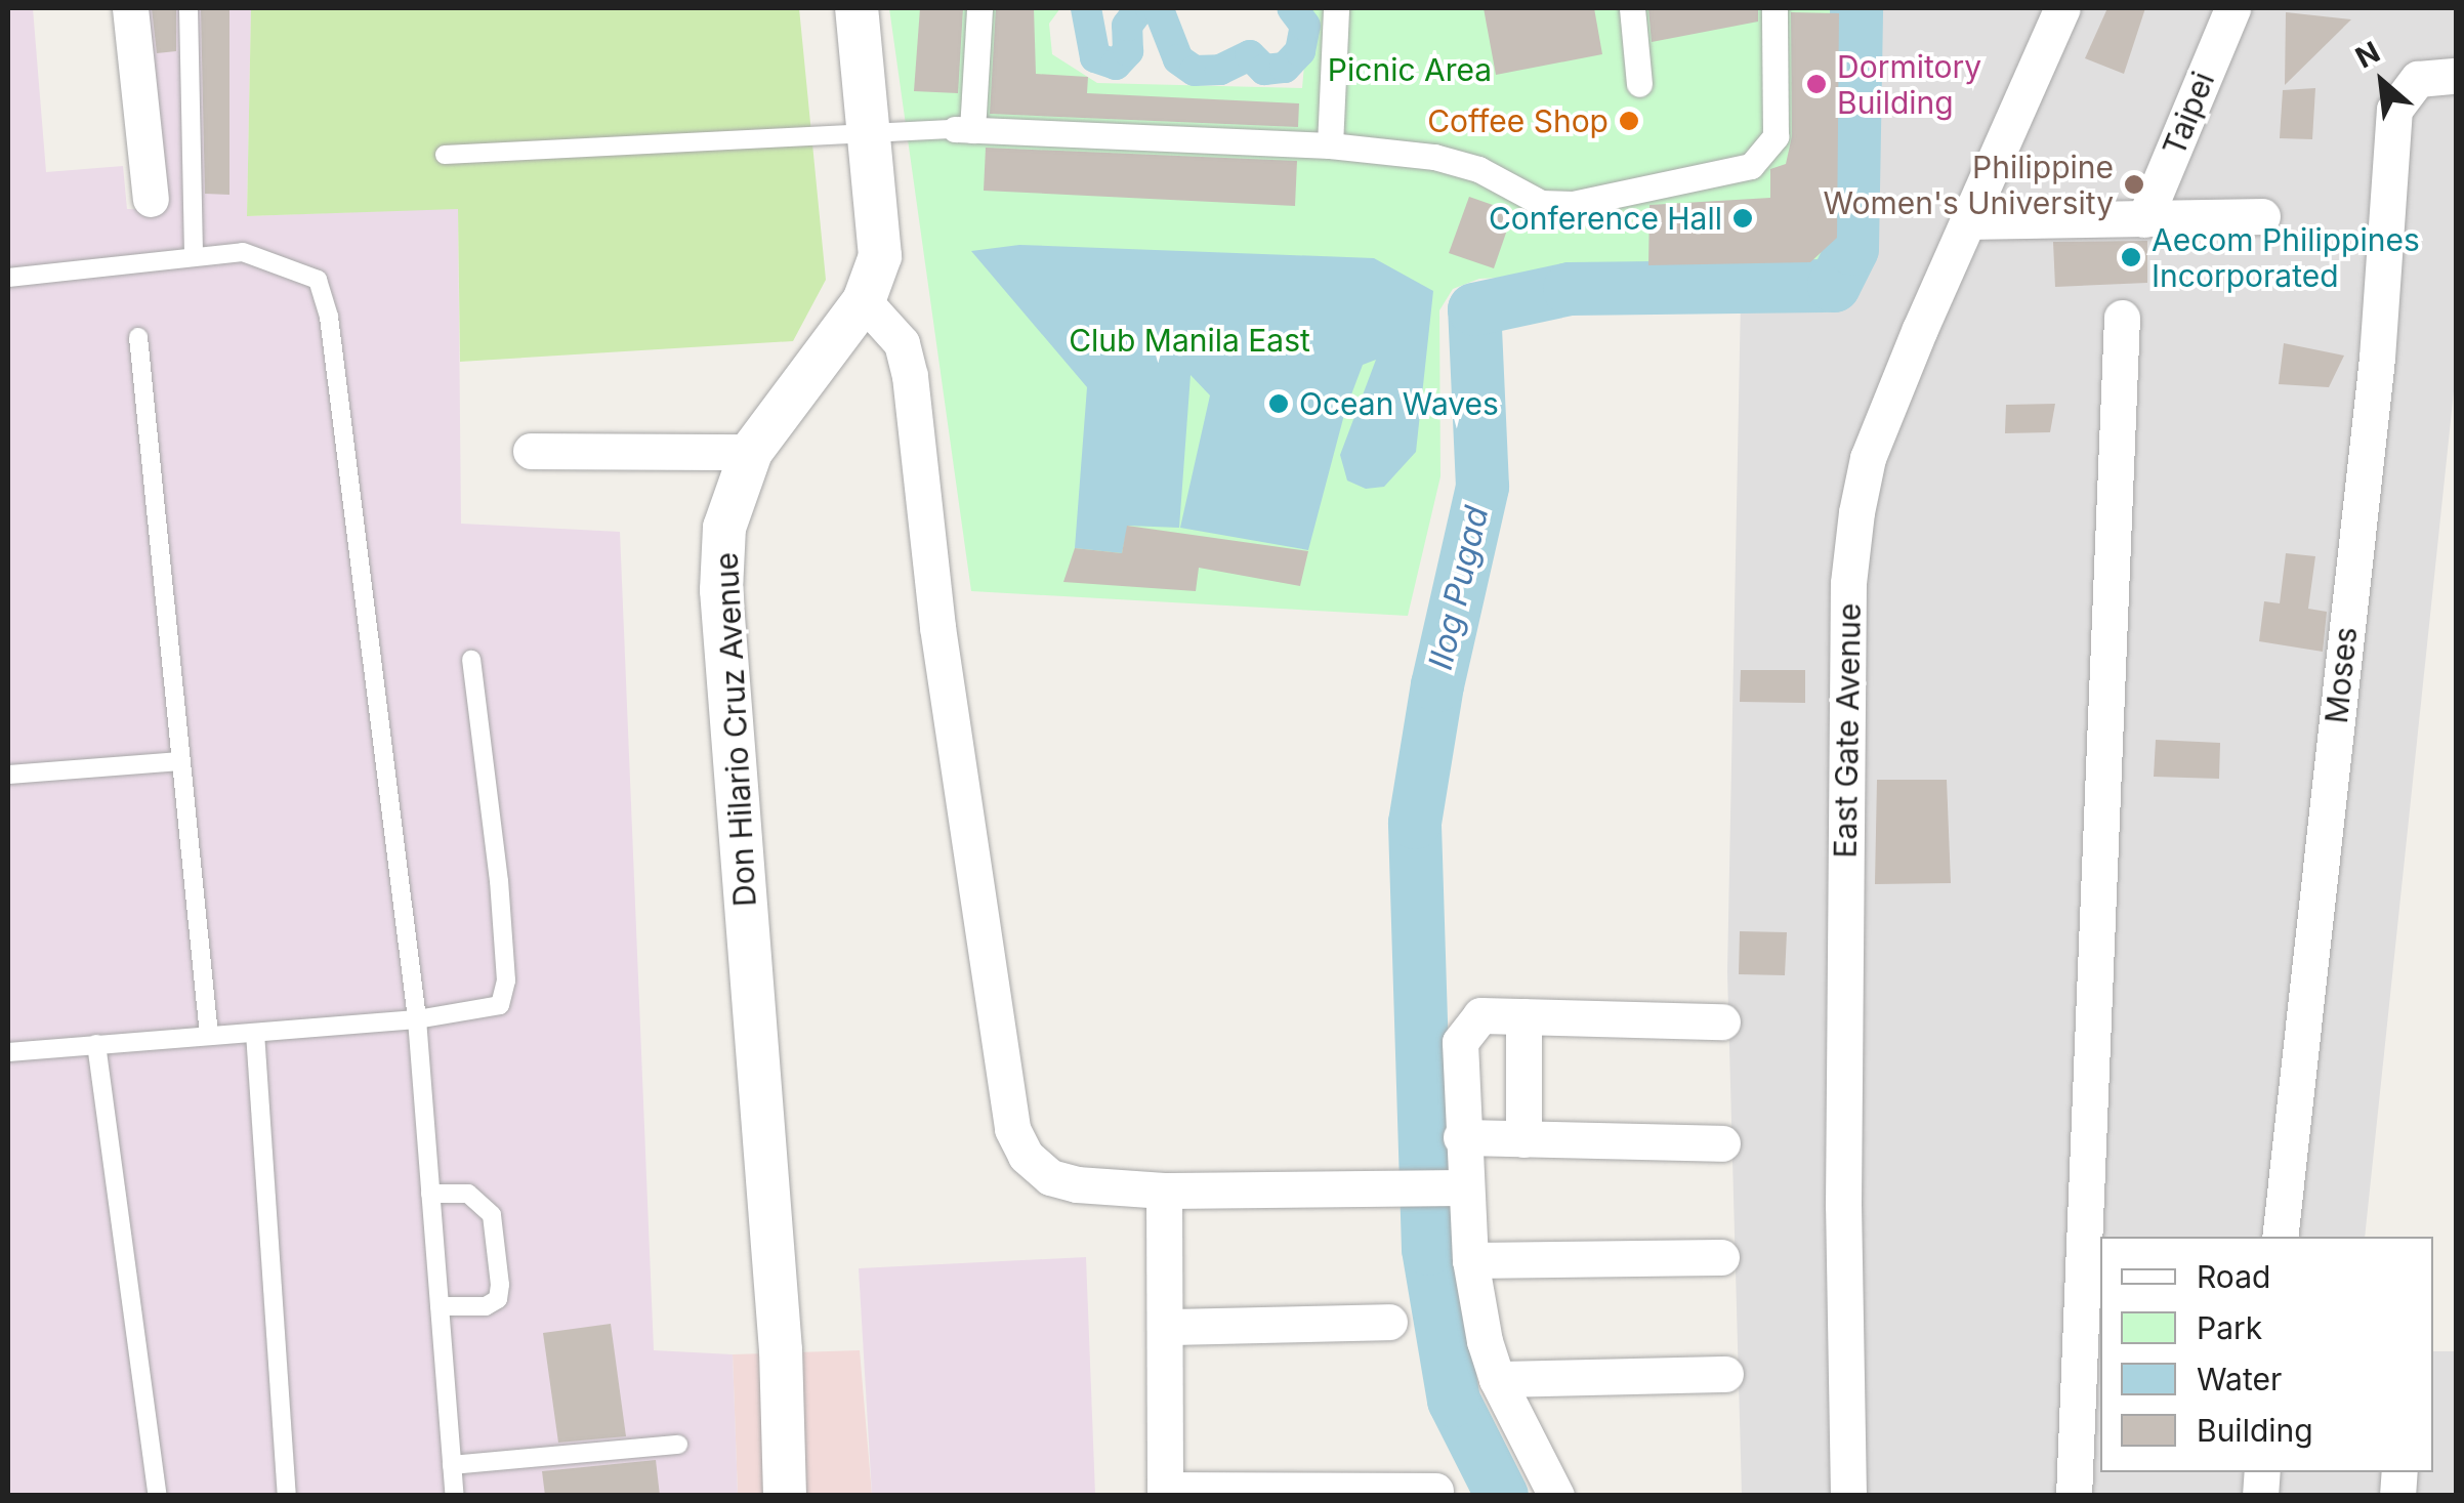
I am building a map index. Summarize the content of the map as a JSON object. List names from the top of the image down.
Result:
{
  "streets": {
    "street": [
      "Taipei",
      "Moses",
      "Don Hilario Cruz Avenue",
      "East Gate Avenue"
    ]
  },
  "water": ["Ilog Pugad"],
  "parks": ["Picnic Area", "Club Manila East"],
  "places": [
    "Dormitory Building",
    "Coffee Shop",
    "Philippine Women's University",
    "Conference Hall",
    "Aecom Philippines Incorporated",
    "Ocean Waves"
  ],
  "legend": [
    "Road",
    "Park",
    "Water",
    "Building"
  ],
  "north": "top left"
}
